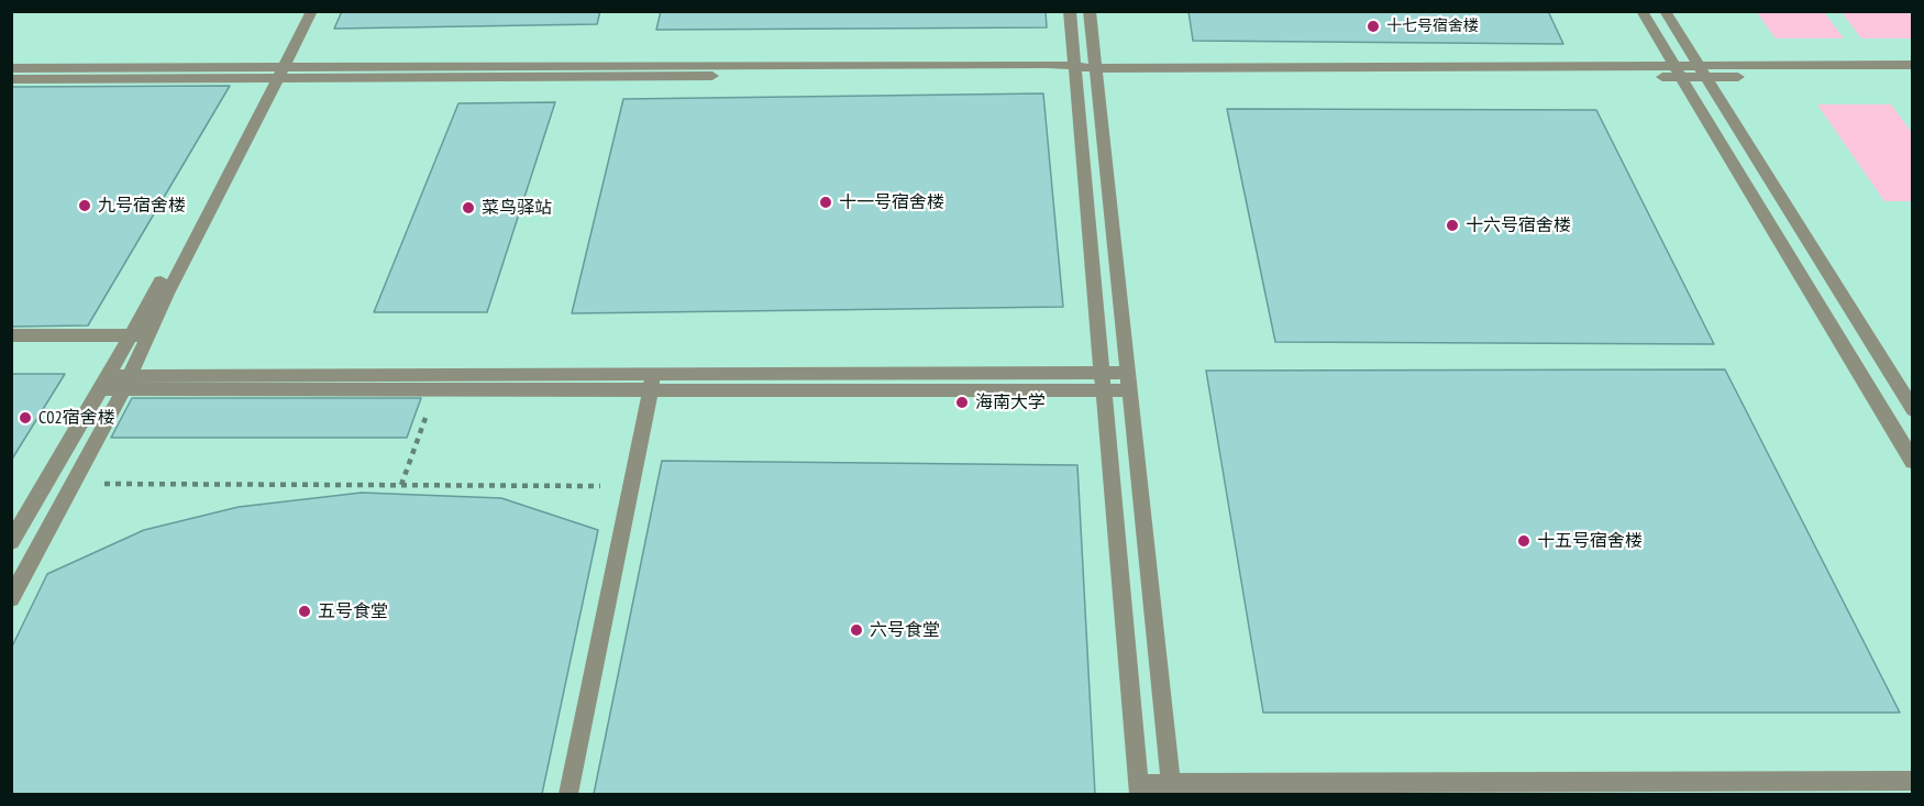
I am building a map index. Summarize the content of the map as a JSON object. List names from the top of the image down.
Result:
{
  "places": [
    "十七号宿舍楼",
    "十一号宿舍楼",
    "九号宿舍楼",
    "菜鸟驿站",
    "十六号宿舍楼",
    "海南大学",
    "C02宿舍楼",
    "十五号宿舍楼",
    "五号食堂",
    "六号食堂"
  ]
}
